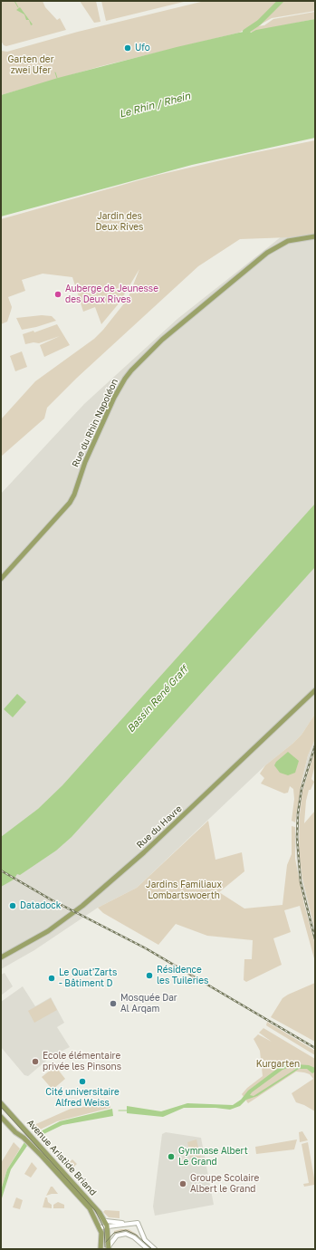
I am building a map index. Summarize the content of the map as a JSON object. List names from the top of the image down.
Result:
{
  "streets": {
    "main road": ["Rue du Rhin Napoléon", "Rue du Havre", "Avenue Aristide Briand"]
  },
  "water": ["Le Rhin / Rhein", "Bassin René Graff"],
  "parks": [
    "Garten der zwei Ufer",
    "Jardin des Deux Rives",
    "Jardins Familiaux Lombartswoerth",
    "Kurgarten"
  ],
  "places": [
    "Ufo",
    "Auberge de Jeunesse des Deux Rives",
    "Datadock",
    "Résidence les Tuileries",
    "Le Quat'Zarts - Bâtiment D",
    "Mosquée Dar Al Arqam",
    "Ecole élémentaire privée les Pinsons",
    "Cité universitaire Alfred Weiss",
    "Gymnase Albert Le Grand",
    "Groupe Scolaire Albert le Grand"
  ]
}
